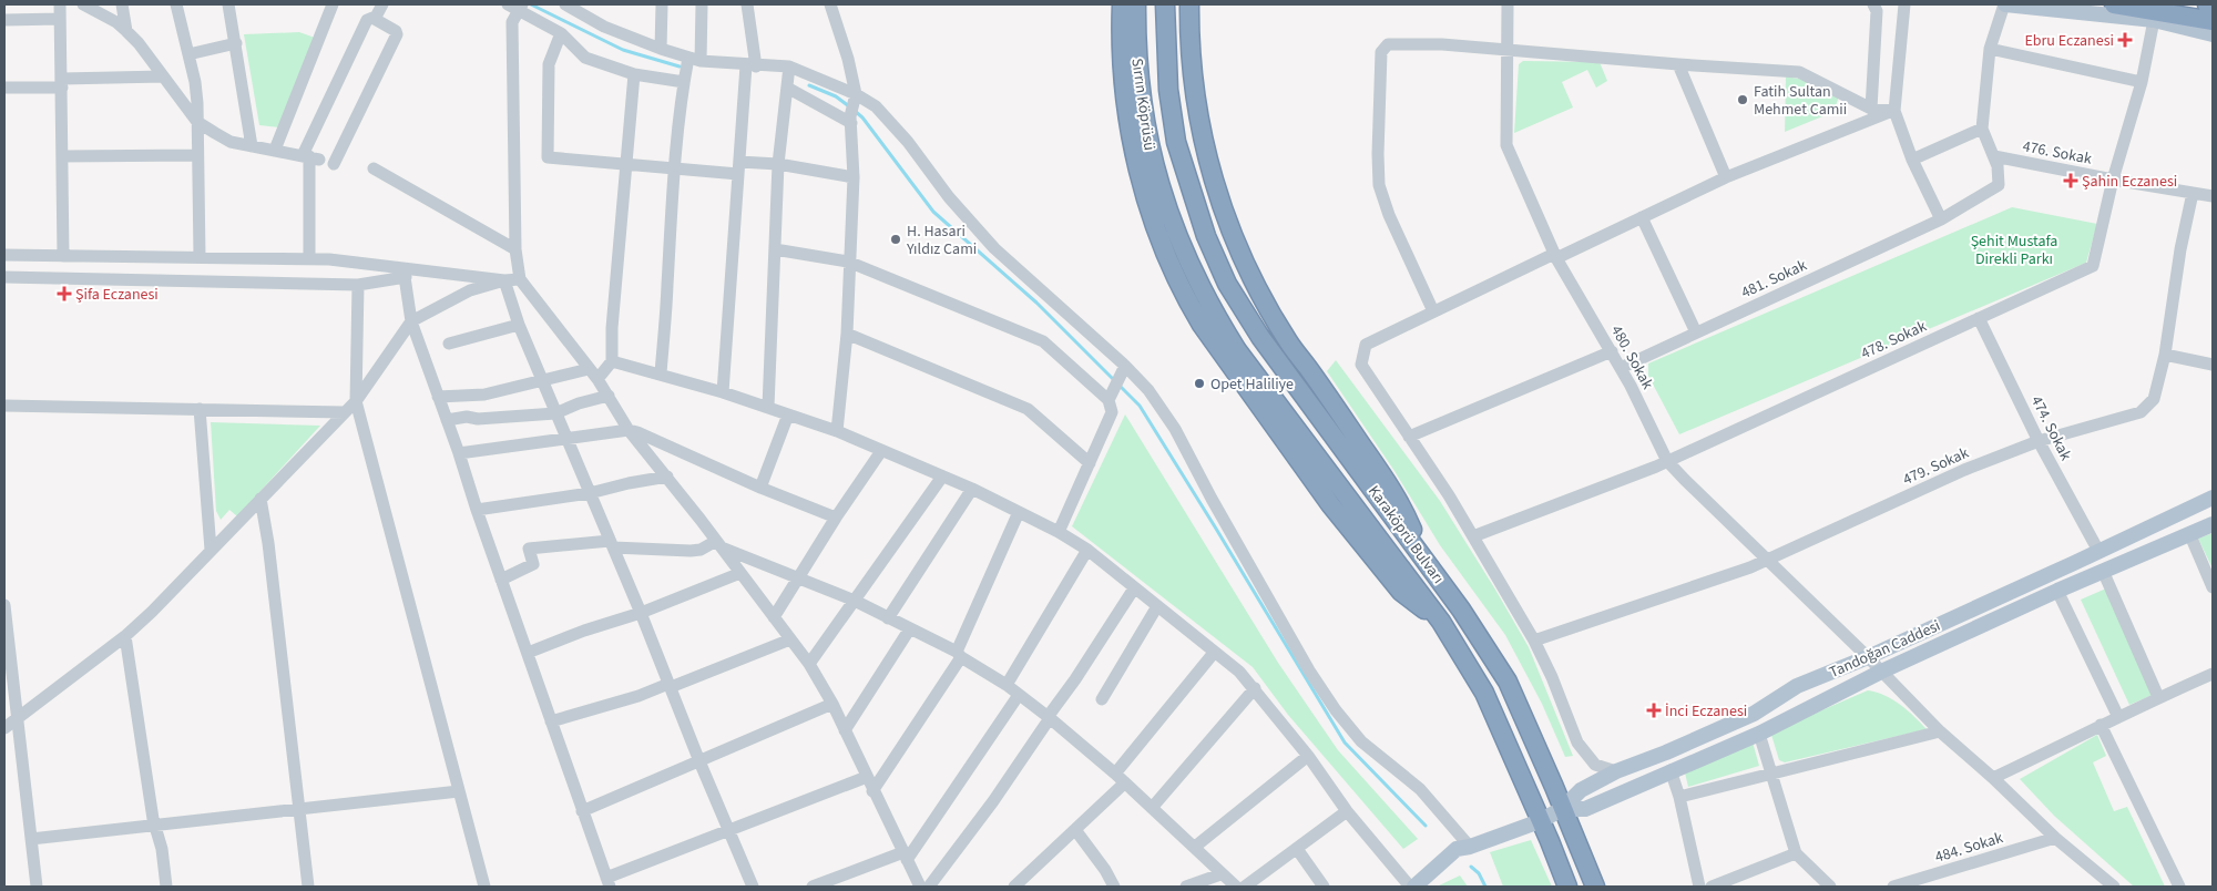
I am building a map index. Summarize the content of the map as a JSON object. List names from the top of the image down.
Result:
{
  "streets": {
    "highway": ["Sırrın Köprüsü", "Karaköprü Bulvarı"],
    "main road": ["Tandoğan Caddesi"],
    "street": [
      "476. Sokak",
      "481. Sokak",
      "478. Sokak",
      "480. Sokak",
      "474. Sokak",
      "479. Sokak",
      "484. Sokak"
    ]
  },
  "crossings": [
    ["Sırrın Köprüsü", "Karaköprü Bulvarı"],
    ["476. Sokak", "481. Sokak"],
    ["476. Sokak", "478. Sokak"],
    ["476. Sokak", "479. Sokak"],
    ["481. Sokak", "480. Sokak"],
    ["478. Sokak", "480. Sokak"],
    ["478. Sokak", "474. Sokak"],
    ["480. Sokak", "479. Sokak"],
    ["480. Sokak", "Tandoğan Caddesi"],
    ["480. Sokak", "484. Sokak"],
    ["474. Sokak", "479. Sokak"],
    ["474. Sokak", "Tandoğan Caddesi"],
    ["Karaköprü Bulvarı", "Tandoğan Caddesi"]
  ],
  "parks": ["Şehit Mustafa Direkli Parkı"],
  "places": {
    "health": [
      "Ebru Eczanesi",
      "Şahin Eczanesi",
      "Şifa Eczanesi",
      "İnci Eczanesi"
    ],
    "other": ["Fatih Sultan Mehmet Camii", "H. Hasari Yıldız Cami", "Opet Haliliye"]
  }
}
